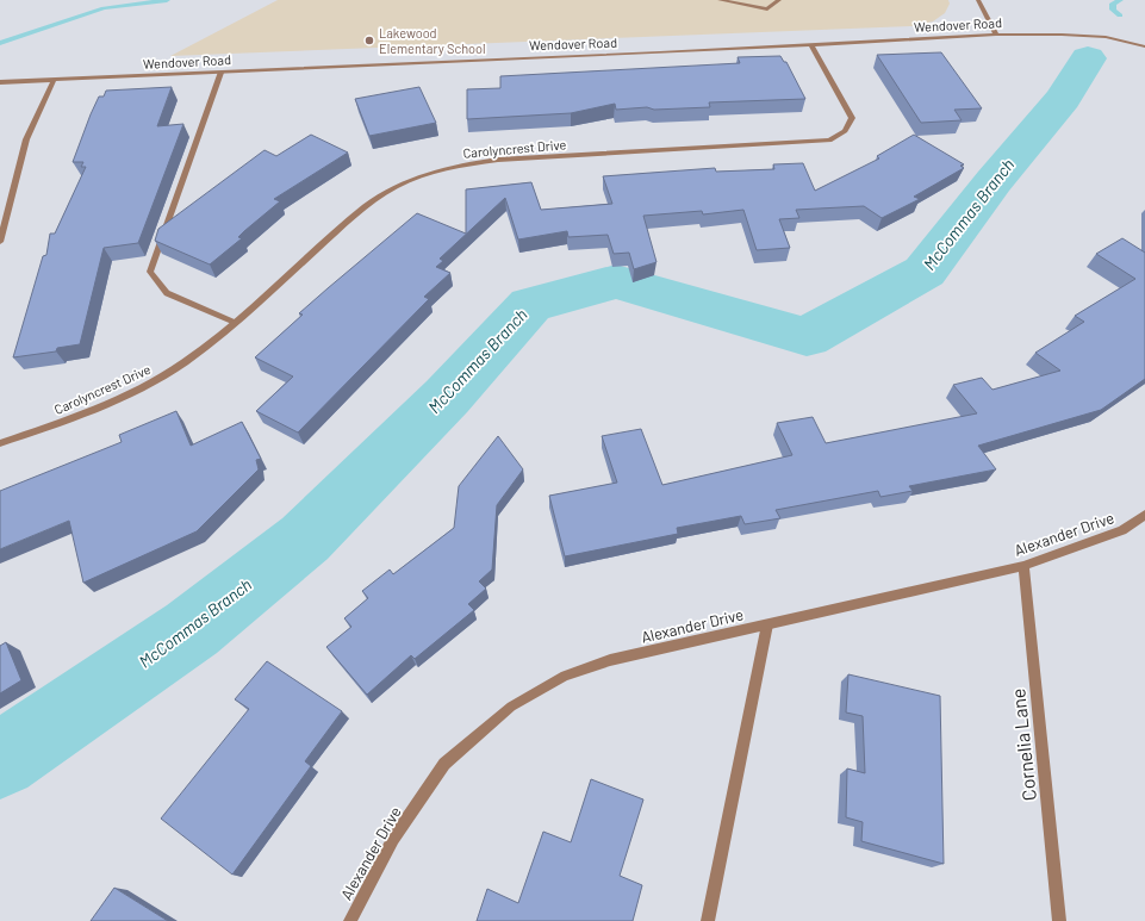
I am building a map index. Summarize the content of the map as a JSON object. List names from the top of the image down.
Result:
{
  "streets": {
    "street": [
      "Wendover Road",
      "Carolyncrest Drive",
      "Alexander Drive",
      "Cornelia Lane"
    ]
  },
  "crossings": [
    ["Wendover Road", "Carolyncrest Drive"],
    ["Alexander Drive", "Cornelia Lane"]
  ],
  "water": ["McCommas Branch"],
  "places": ["Lakewood Elementary School"]
}
